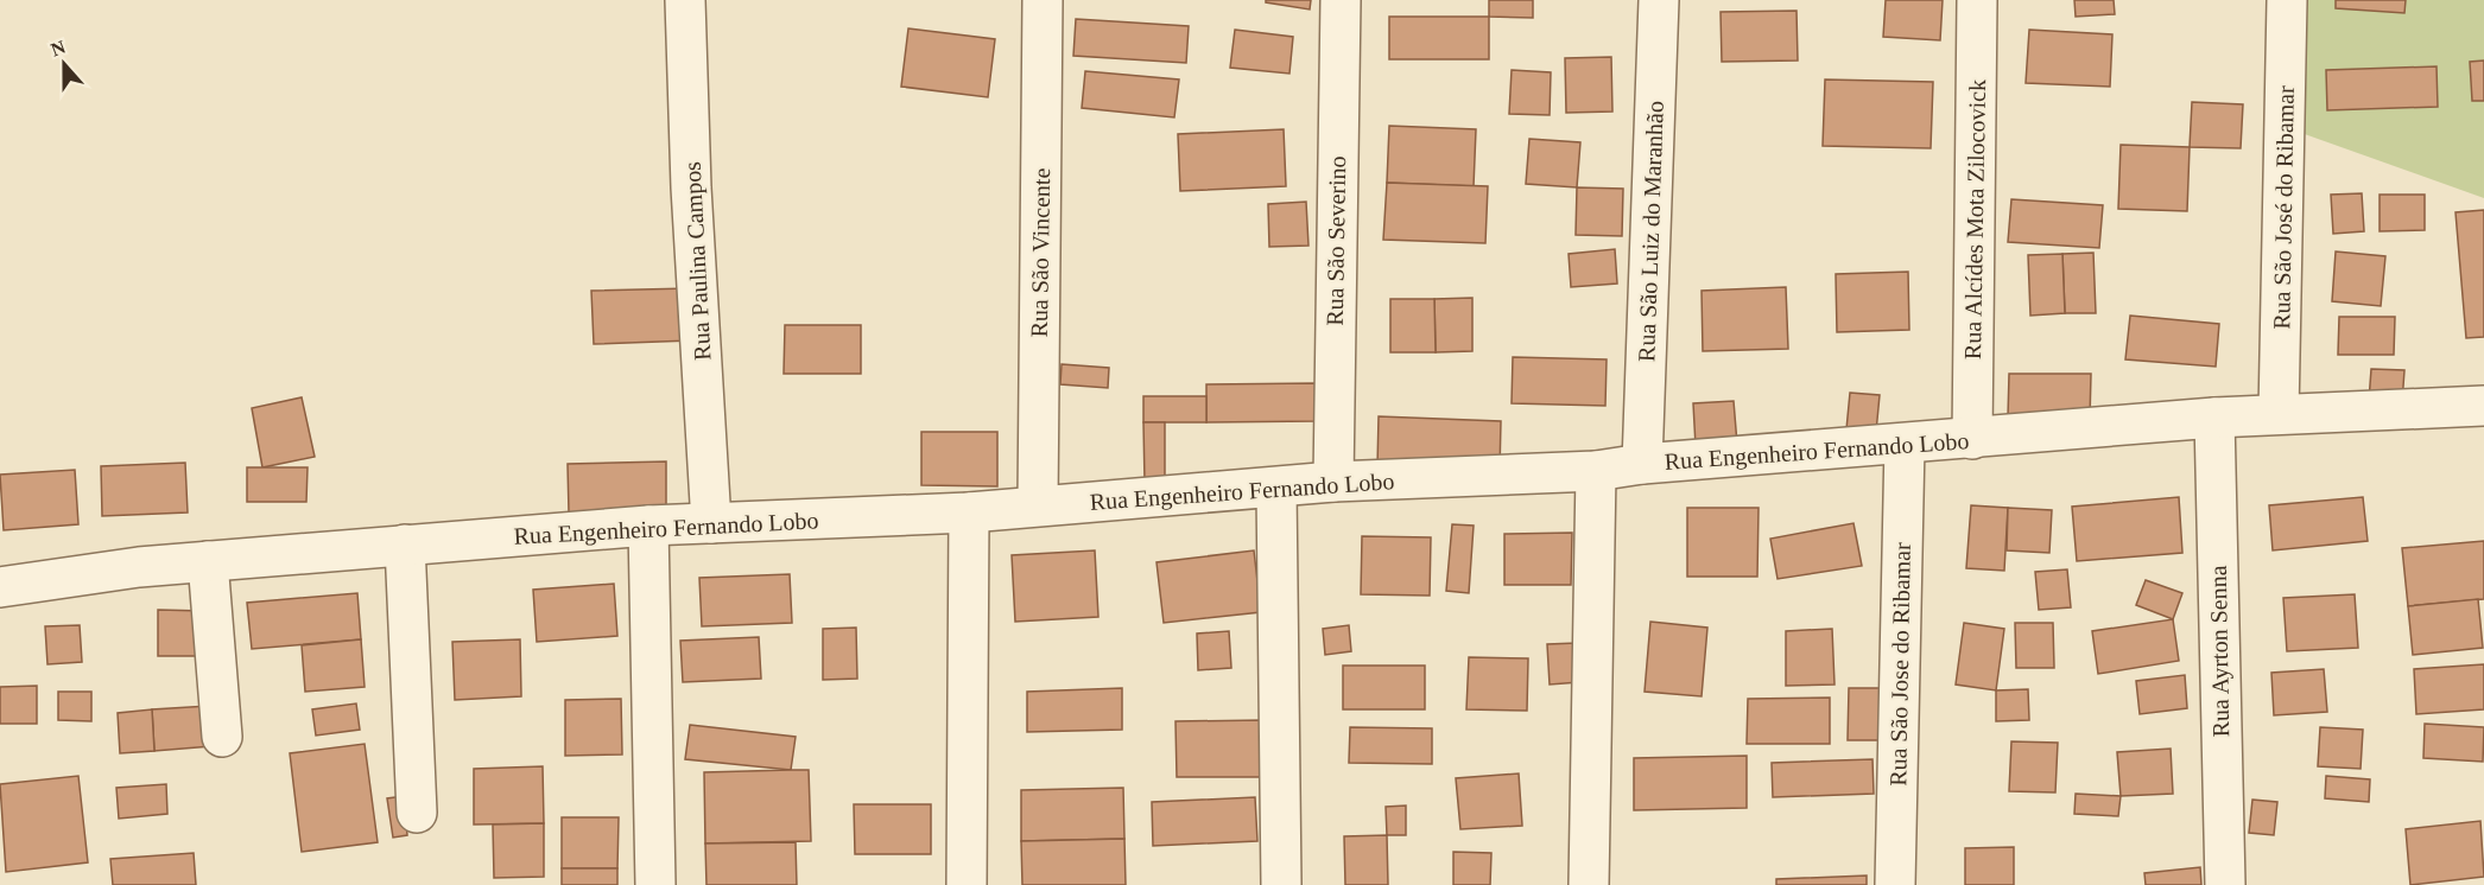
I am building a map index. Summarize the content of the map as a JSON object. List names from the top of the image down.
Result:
{
  "streets": {
    "street": [
      "Rua São José do Ribamar",
      "Rua Alcídes Mota Zilocovick",
      "Rua São Luiz do Maranhão",
      "Rua São Severino",
      "Rua São Vincente",
      "Rua Paulina Campos",
      "Rua Engenheiro Fernando Lobo",
      "Rua Ayrton Senna",
      "Rua São Jose do Ribamar"
    ]
  },
  "crossings": [
    ["Rua São José do Ribamar", "Rua Engenheiro Fernando Lobo"],
    ["Rua Alcídes Mota Zilocovick", "Rua Engenheiro Fernando Lobo"],
    ["Rua São Luiz do Maranhão", "Rua Engenheiro Fernando Lobo"],
    ["Rua São Severino", "Rua Engenheiro Fernando Lobo"],
    ["Rua São Vincente", "Rua Engenheiro Fernando Lobo"],
    ["Rua Paulina Campos", "Rua Engenheiro Fernando Lobo"],
    ["Rua Engenheiro Fernando Lobo", "Rua Ayrton Senna"],
    ["Rua Engenheiro Fernando Lobo", "Rua São Jose do Ribamar"]
  ],
  "north": "top"
}
